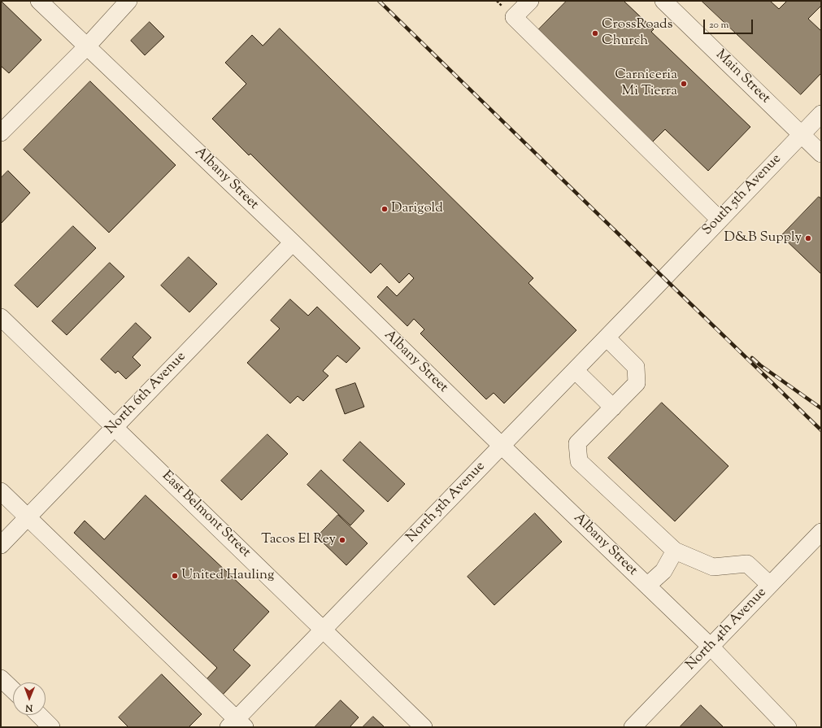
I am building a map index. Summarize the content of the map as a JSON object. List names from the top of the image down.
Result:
{
  "streets": {
    "street": [
      "Main Street",
      "Albany Street",
      "South 5th Avenue",
      "North 6th Avenue",
      "North 5th Avenue",
      "East Belmont Street",
      "North 4th Avenue"
    ]
  },
  "crossings": [
    ["Main Street", "South 5th Avenue"],
    ["Albany Street", "North 6th Avenue"],
    ["Albany Street", "North 5th Avenue"],
    ["Albany Street", "North 4th Avenue"],
    ["South 5th Avenue", "North 5th Avenue"],
    ["North 6th Avenue", "East Belmont Street"],
    ["North 5th Avenue", "East Belmont Street"]
  ],
  "places": [
    "CrossRoads Church",
    "Carniceria Mi Tierra",
    "Darigold",
    "D&B Supply",
    "Tacos El Rey",
    "United Hauling"
  ],
  "scale_bar": "20 m",
  "north": "bottom"
}
